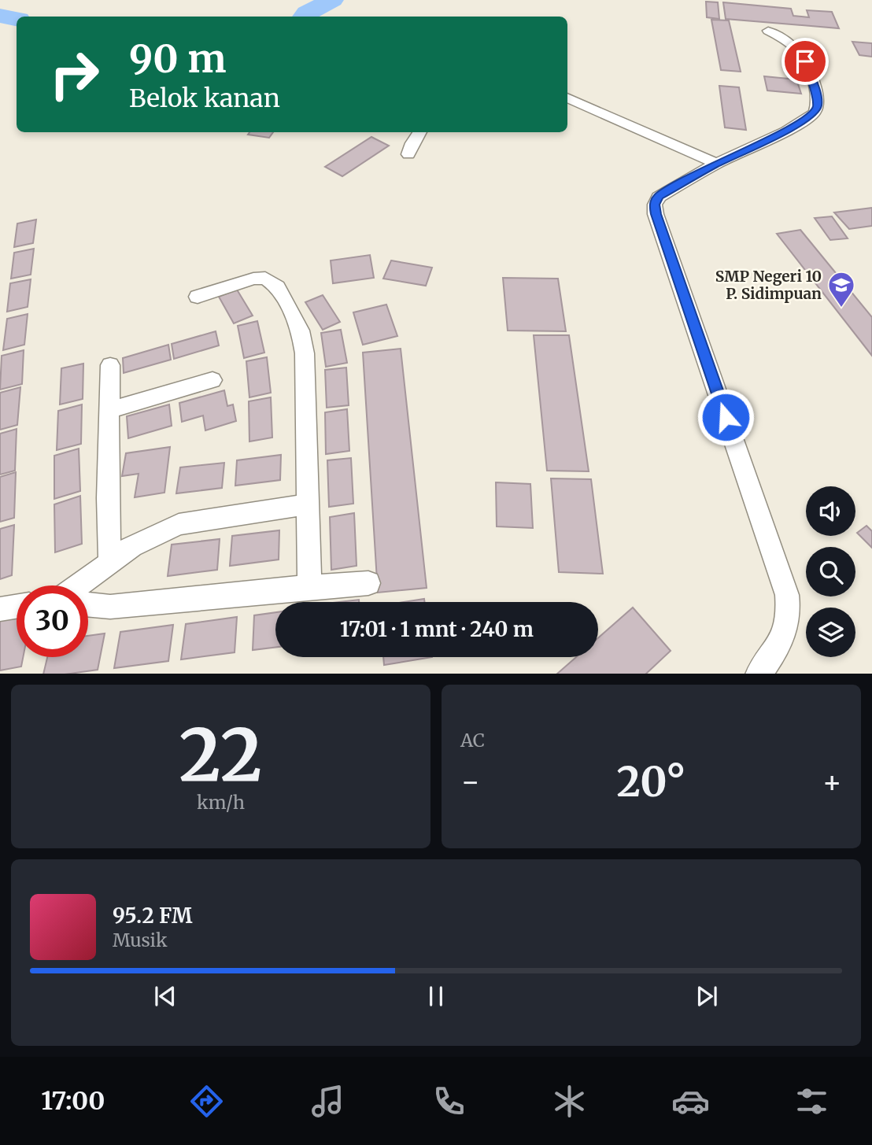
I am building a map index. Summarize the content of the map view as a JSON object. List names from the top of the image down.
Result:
{
  "places": {
    "school or university": ["SMP Negeri 10 P. Sidimpuan"]
  },
  "page": {
    "turn": ["90 m", "Belok kanan"],
    "limit": "30",
    "trip": "17:01 · 1 mnt · 240 m",
    "tile": [
      ["22", "km/h"],
      "AC"
    ],
    "heat": ["−", "20°", "+"],
    "song": ["95.2 FM", "Musik"],
    "tabs": "17:00"
  }
}
